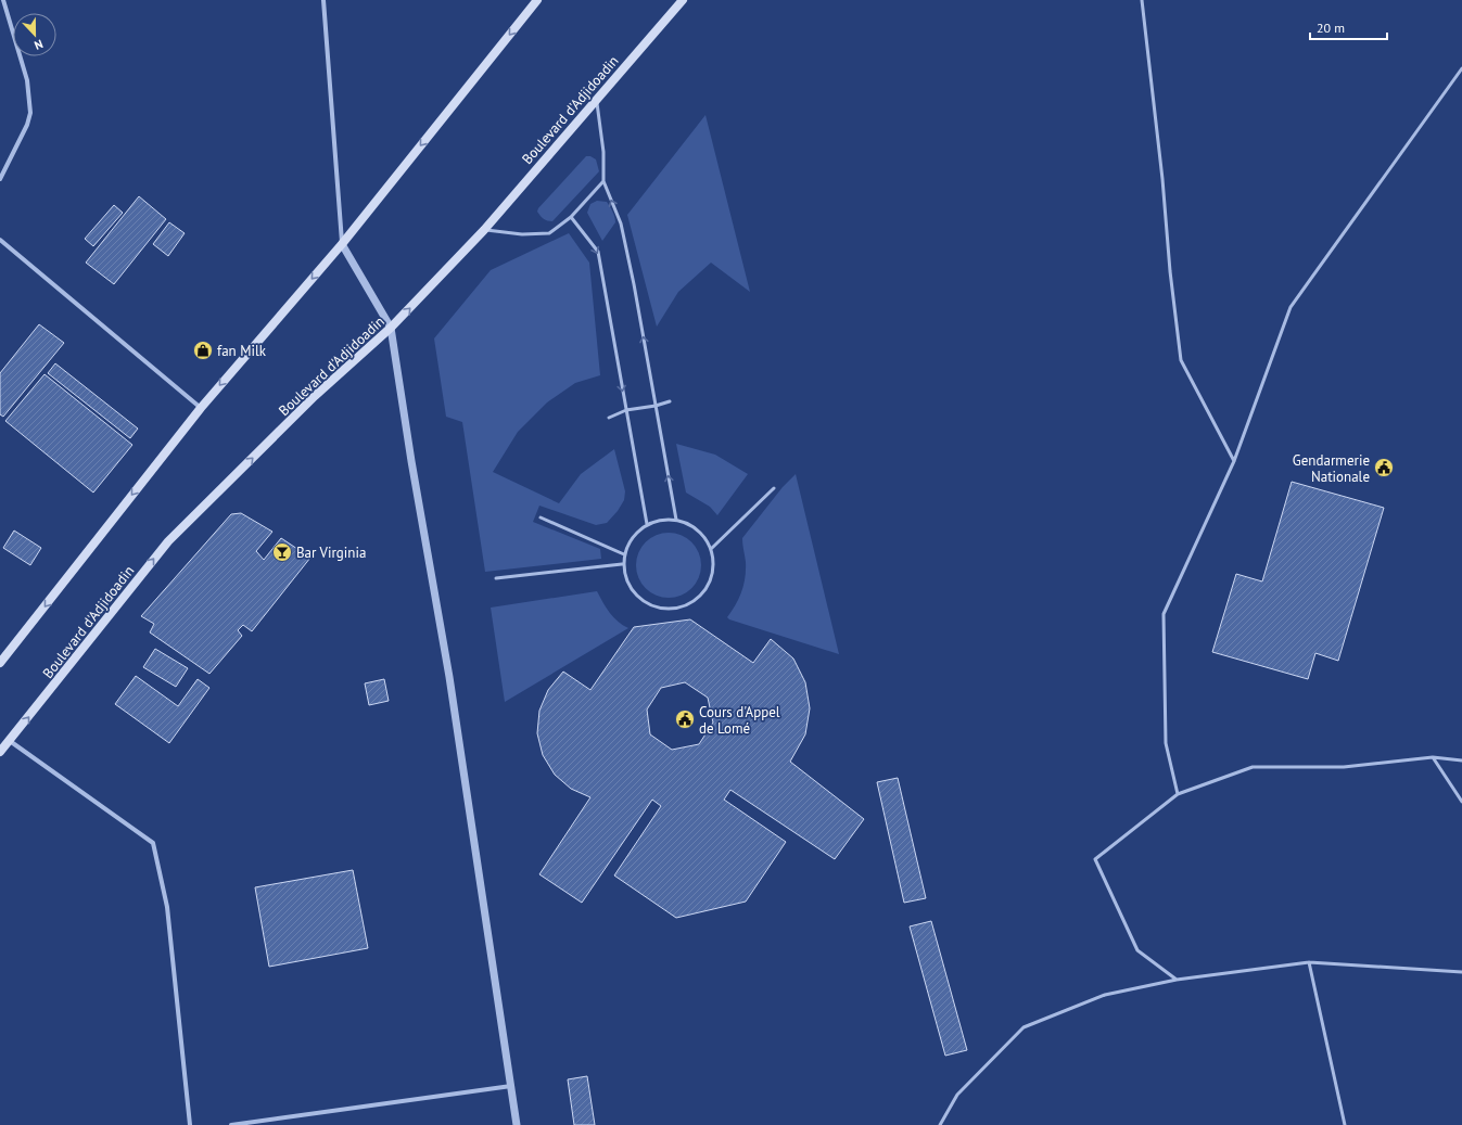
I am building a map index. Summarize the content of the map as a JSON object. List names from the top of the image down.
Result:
{
  "streets": {
    "main road": ["Boulevard d'Adjidoadin"]
  },
  "places": {
    "shop": ["fan Milk"],
    "public building": ["Gendarmerie Nationale", "Cours d'Appel de Lomé"],
    "bar": ["Bar Virginia"]
  },
  "scale_bar": "20 m",
  "north": "bottom"
}
